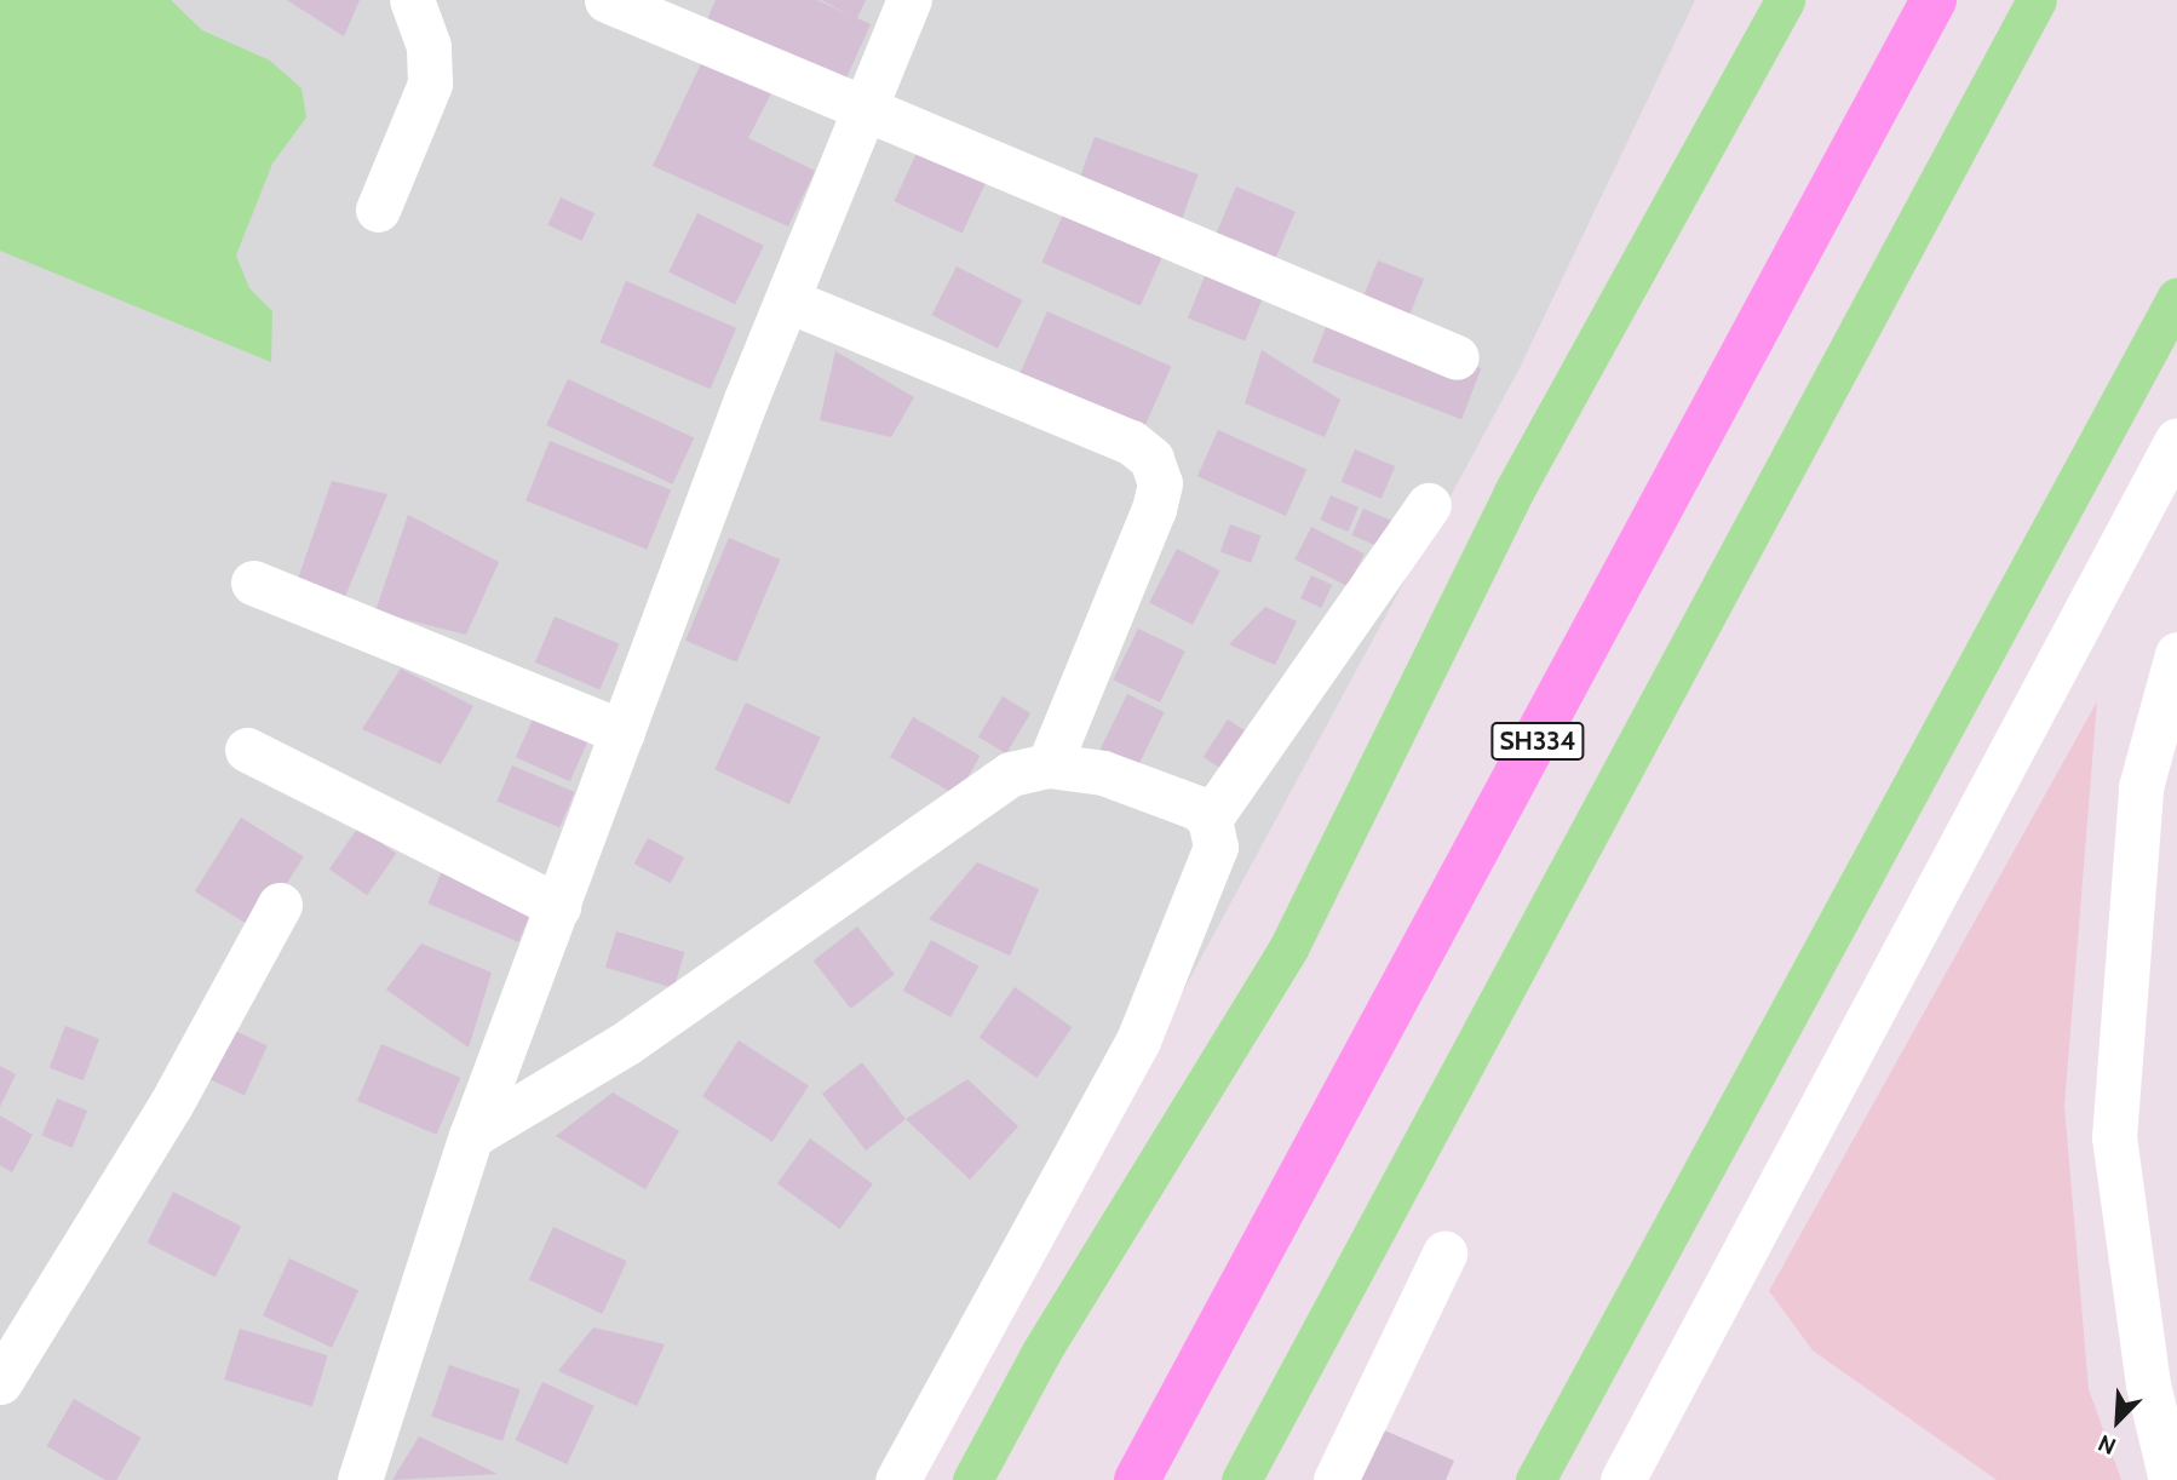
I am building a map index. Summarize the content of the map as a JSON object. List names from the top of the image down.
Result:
{
  "streets": {
    "main road": ["SH334"]
  },
  "north": "bottom left"
}
